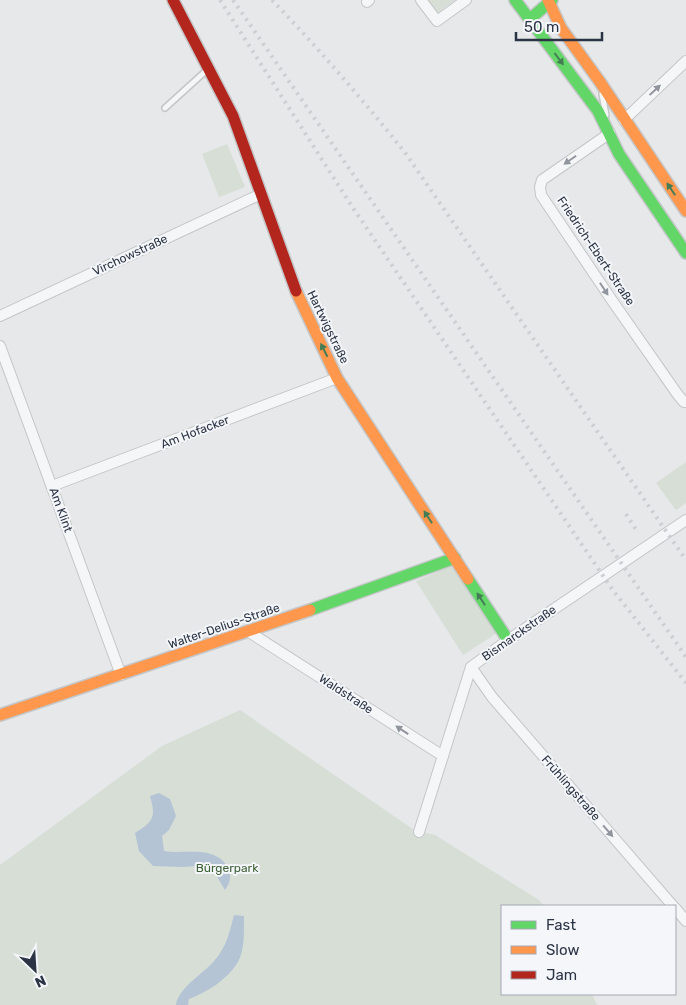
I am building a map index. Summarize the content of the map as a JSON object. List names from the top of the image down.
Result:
{
  "streets": {
    "street": [
      "Friedrich-Ebert-Straße",
      "Virchowstraße",
      "Hartwigstraße",
      "Am Hofacker",
      "Am Klint",
      "Walter-Delius-Straße",
      "Bismarckstraße",
      "Waldstraße",
      "Frühlingstraße"
    ]
  },
  "crossings": [
    ["Virchowstraße", "Hartwigstraße"],
    ["Hartwigstraße", "Am Hofacker"],
    ["Hartwigstraße", "Walter-Delius-Straße"],
    ["Hartwigstraße", "Bismarckstraße"],
    ["Am Hofacker", "Am Klint"],
    ["Am Klint", "Walter-Delius-Straße"],
    ["Walter-Delius-Straße", "Waldstraße"],
    ["Bismarckstraße", "Waldstraße"],
    ["Bismarckstraße", "Frühlingstraße"]
  ],
  "one_way": ["Hartwigstraße", "Waldstraße", "Frühlingstraße"],
  "parks": ["Bürgerpark"],
  "legend": ["Fast", "Slow", "Jam"],
  "scale_bar": "50 m",
  "north": "bottom right"
}
